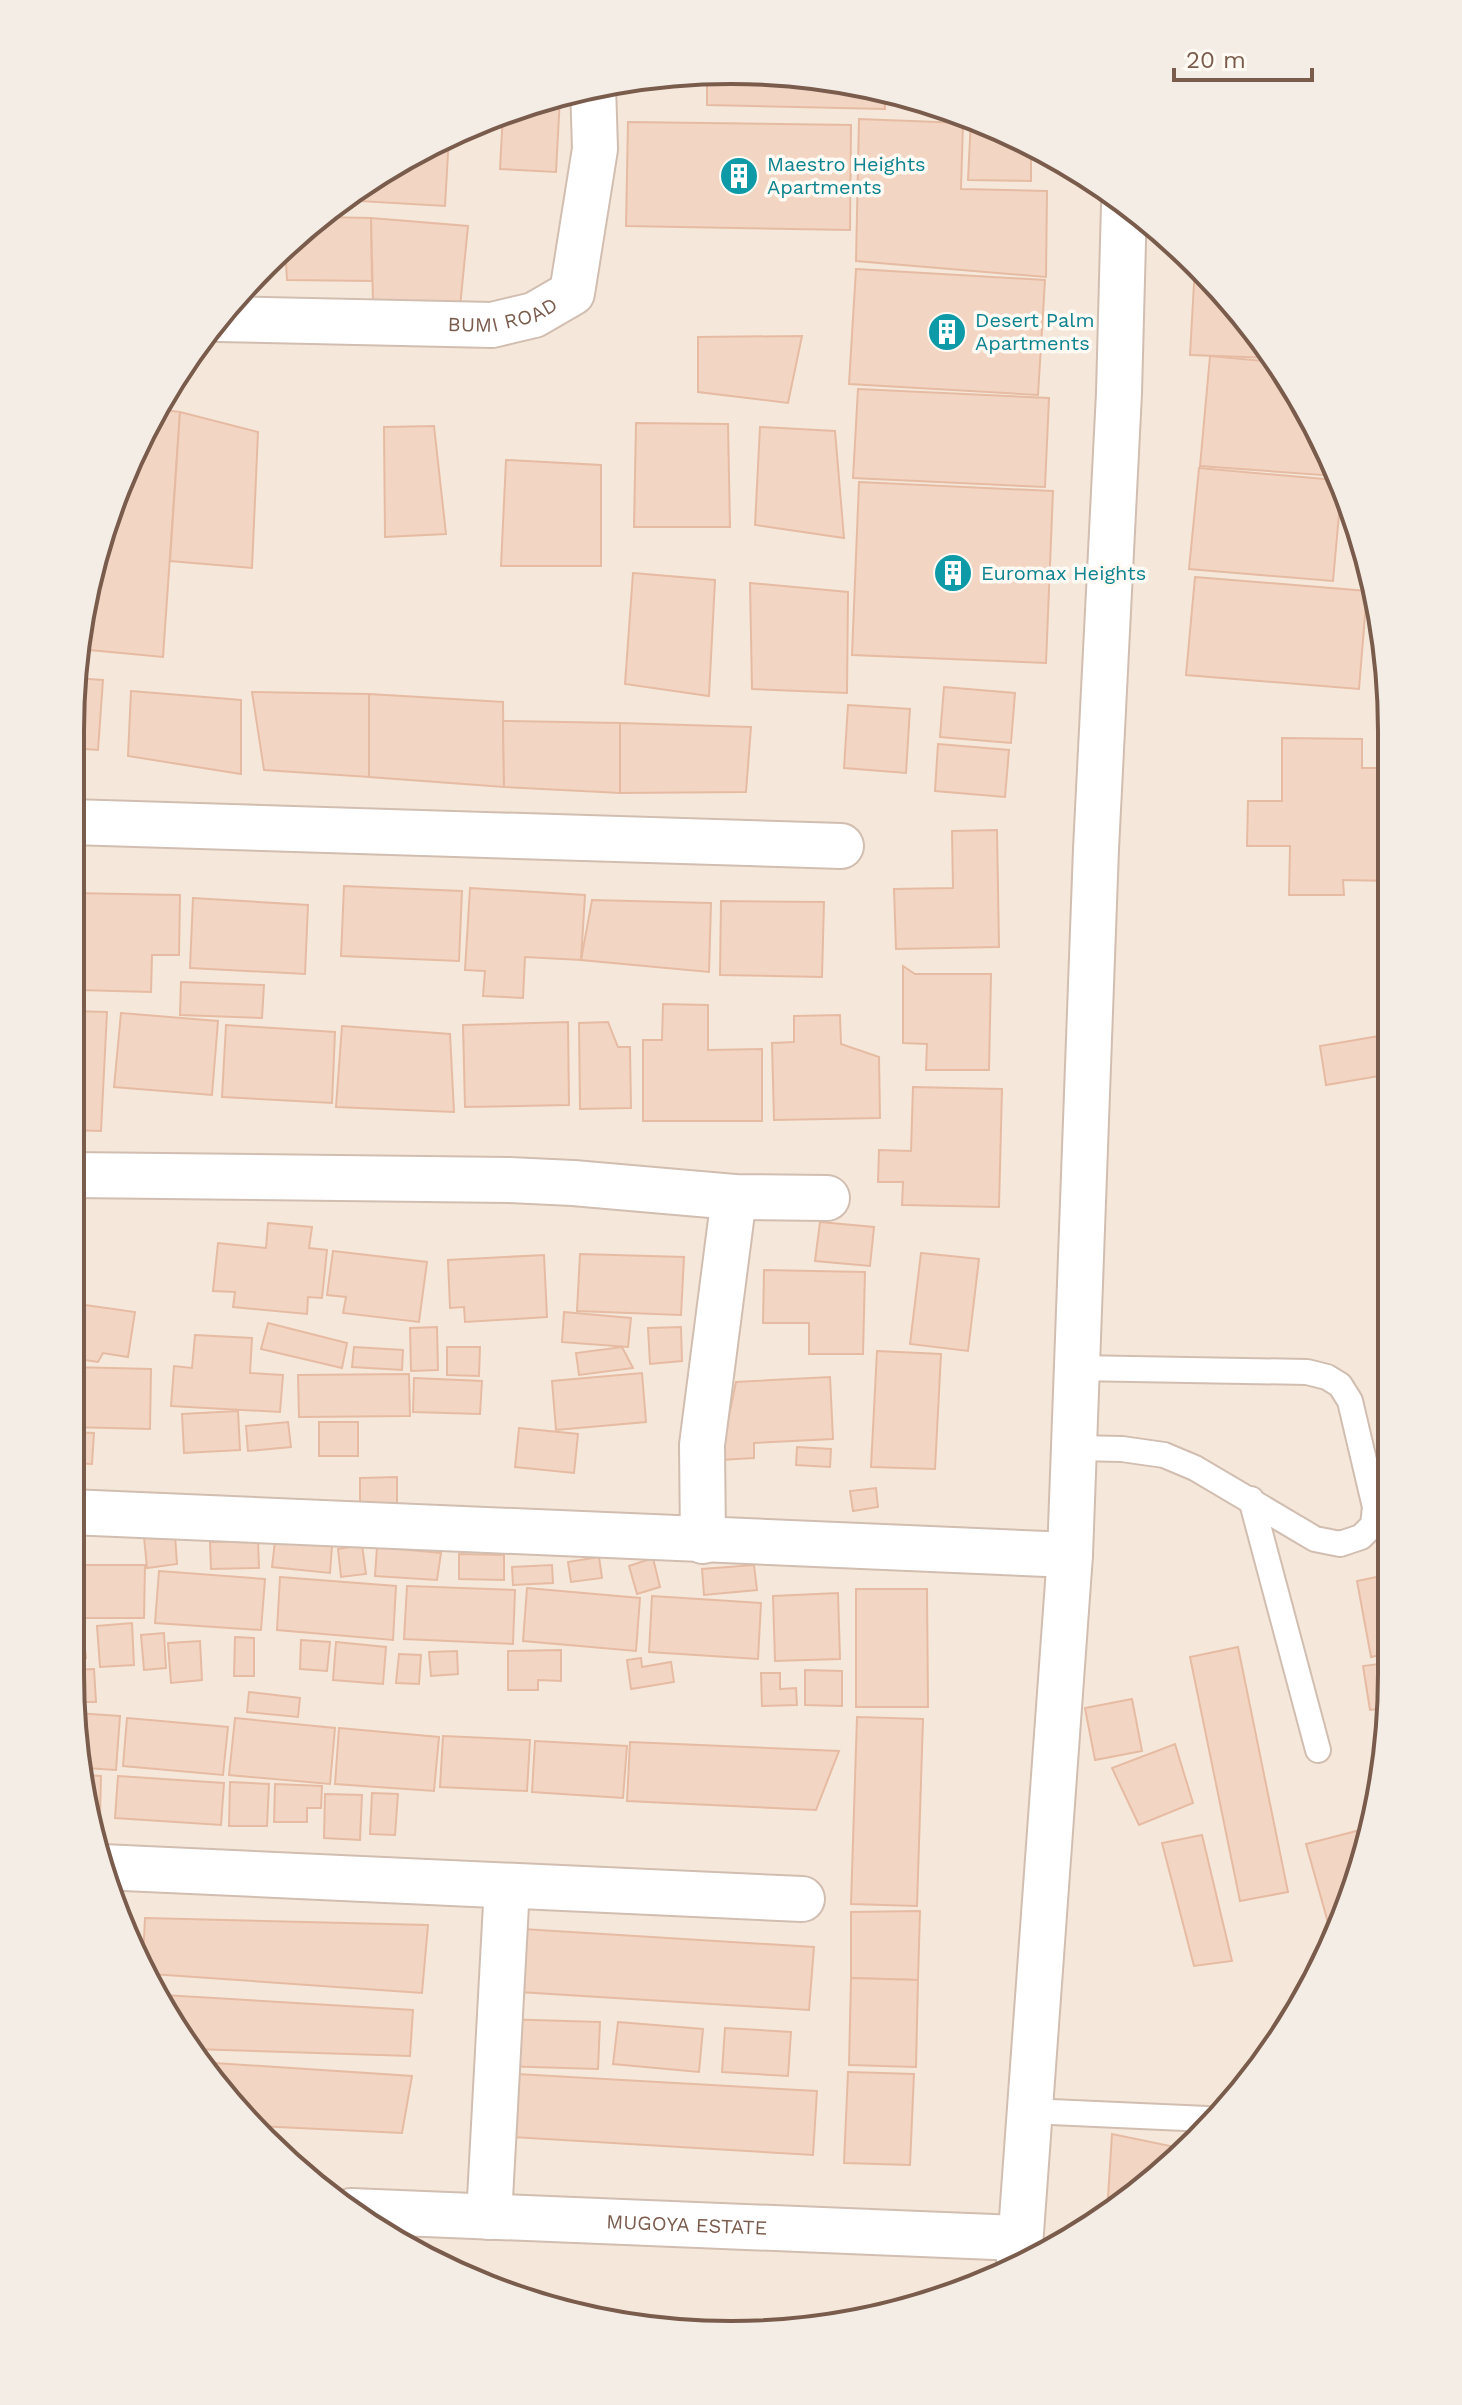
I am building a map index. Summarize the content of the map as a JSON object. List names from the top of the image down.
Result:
{
  "streets": {
    "street": ["BUMI ROAD", "MUGOYA ESTATE"]
  },
  "places": {
    "building": ["Maestro Heights Apartments", "Desert Palm Apartments", "Euromax Heights"]
  },
  "scale_bar": "20 m"
}
